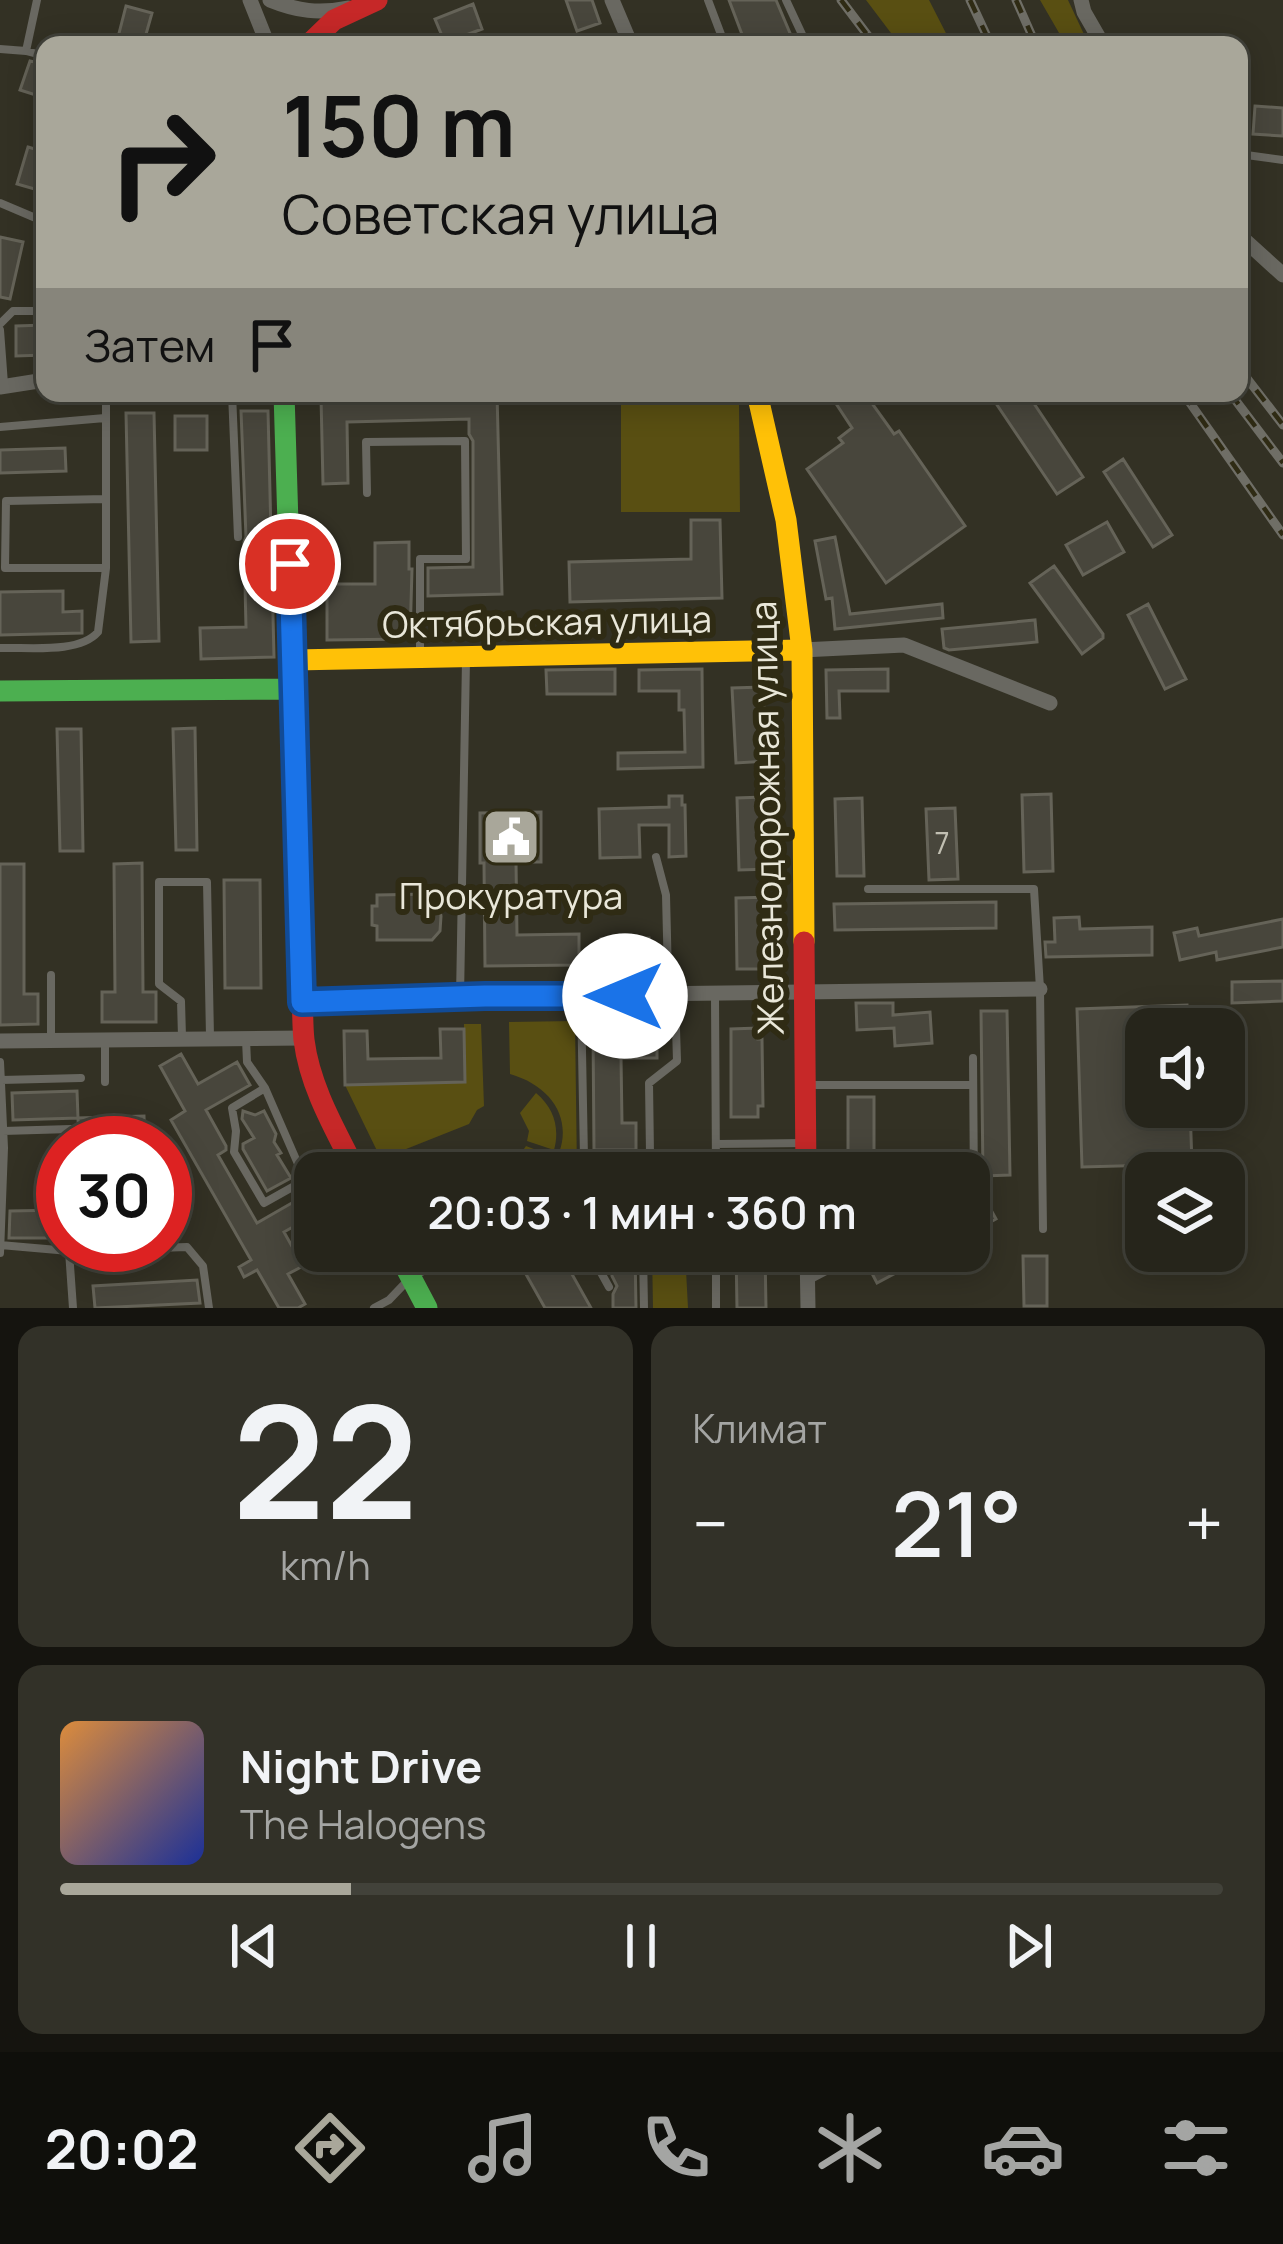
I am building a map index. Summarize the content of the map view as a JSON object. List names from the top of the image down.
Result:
{
  "streets": {
    "street": ["Октябрьская улица", "Железнодорожная улица"]
  },
  "crossings": [
    ["Октябрьская улица", "Железнодорожная улица"]
  ],
  "places": {
    "public building": ["Прокуратура"]
  },
  "house_numbers": ["7"],
  "page": {
    "turn": ["150 m", "Советская улица"],
    "then": "Затем",
    "limit": "30",
    "trip": "20:03 · 1 мин · 360 m",
    "tile": [
      ["22", "km/h"],
      "Климат"
    ],
    "heat": ["−", "21°", "+"],
    "song": ["Night Drive", "The Halogens"],
    "tabs": "20:02"
  }
}
